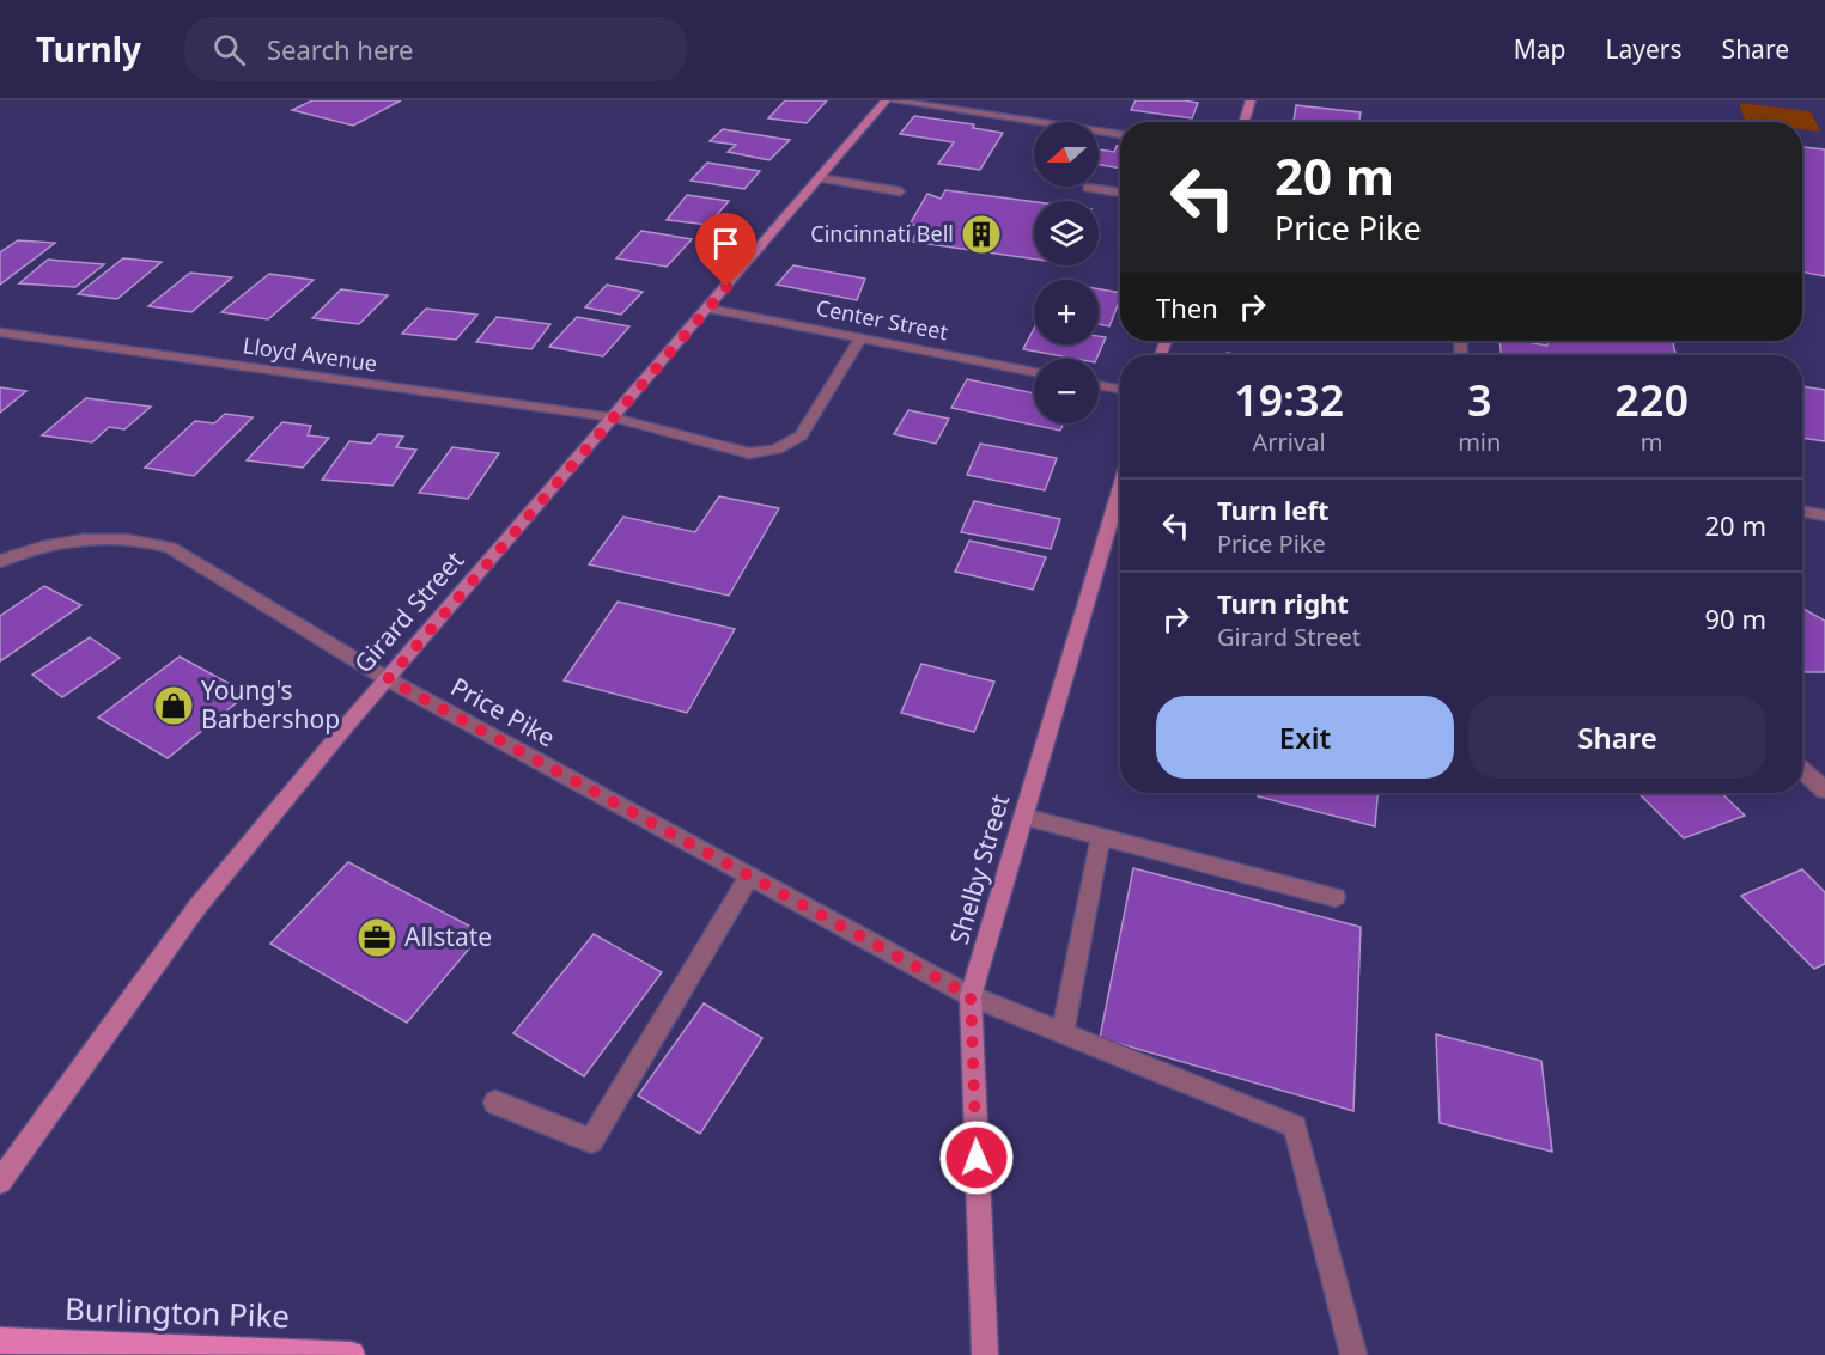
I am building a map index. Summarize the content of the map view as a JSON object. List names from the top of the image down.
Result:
{
  "streets": {
    "main road": ["Burlington Pike"],
    "street": [
      "Center Street",
      "Lloyd Avenue",
      "Girard Street",
      "Price Pike",
      "Shelby Street"
    ]
  },
  "crossings": [
    ["Center Street", "Lloyd Avenue"],
    ["Center Street", "Girard Street"],
    ["Lloyd Avenue", "Girard Street"],
    ["Girard Street", "Price Pike"],
    ["Price Pike", "Shelby Street"]
  ],
  "places": {
    "building": ["Cincinnati Bell"],
    "shop": ["Young's Barbershop"],
    "office": ["Allstate"]
  },
  "north": "left",
  "page": {
    "header": "Turnly",
    "search": "Search here",
    "nav": ["Map", "Layers", "Share"],
    "map_buttons": ["+", "−"],
    "turn": ["20 m", "Price Pike"],
    "then": "Then",
    "eta": [
      "19:32",
      "Arrival",
      "3",
      "min",
      "220",
      "m"
    ],
    "list": [
      {
        "name": "Turn left",
        "note": "Price Pike",
        "value": "20 m"
      },
      {
        "name": "Turn right",
        "note": "Girard Street",
        "value": "90 m"
      }
    ],
    "buttons": ["Exit", "Share"]
  }
}
